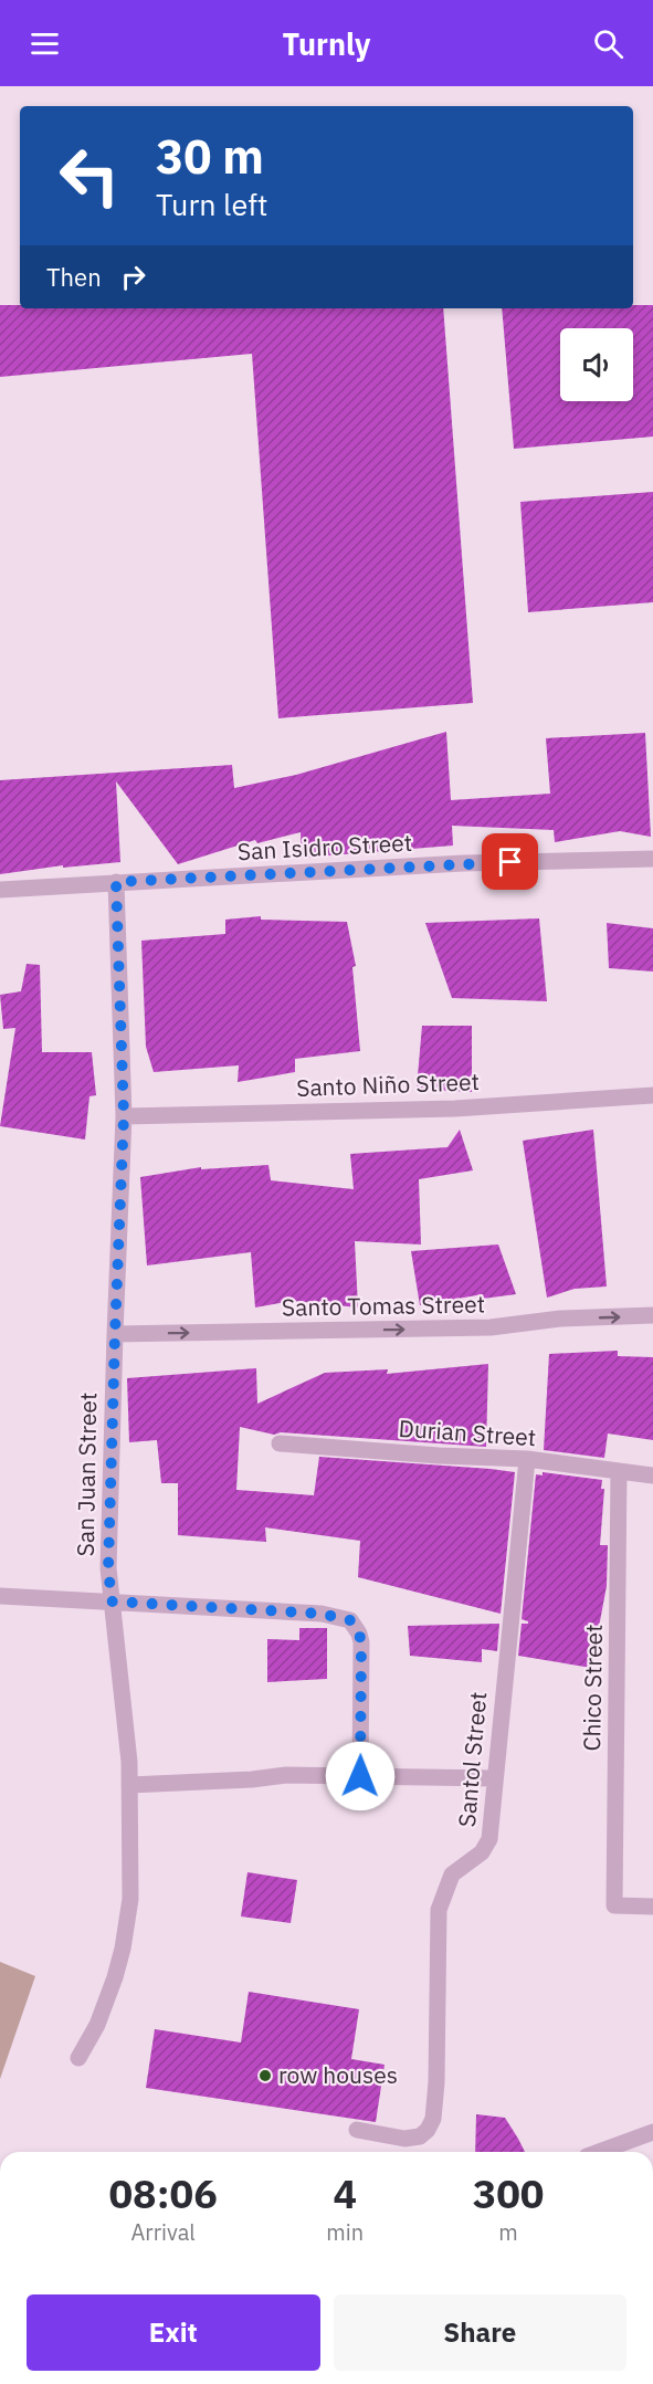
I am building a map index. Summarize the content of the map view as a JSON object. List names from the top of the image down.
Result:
{
  "streets": {
    "street": [
      "San Isidro Street",
      "Santo Niño Street",
      "Santo Tomas Street",
      "Durian Street",
      "San Juan Street",
      "Chico Street",
      "Santol Street"
    ]
  },
  "crossings": [
    ["San Isidro Street", "San Juan Street"],
    ["Santo Niño Street", "San Juan Street"],
    ["Santo Tomas Street", "San Juan Street"],
    ["Durian Street", "Chico Street"],
    ["Durian Street", "Santol Street"]
  ],
  "one_way": ["Santo Tomas Street"],
  "places": ["row houses"],
  "page": {
    "header": "Turnly",
    "turn": ["30 m", "Turn left"],
    "then": "Then",
    "eta": [
      "08:06",
      "Arrival",
      "4",
      "min",
      "300",
      "m"
    ],
    "buttons": ["Exit", "Share"]
  }
}
